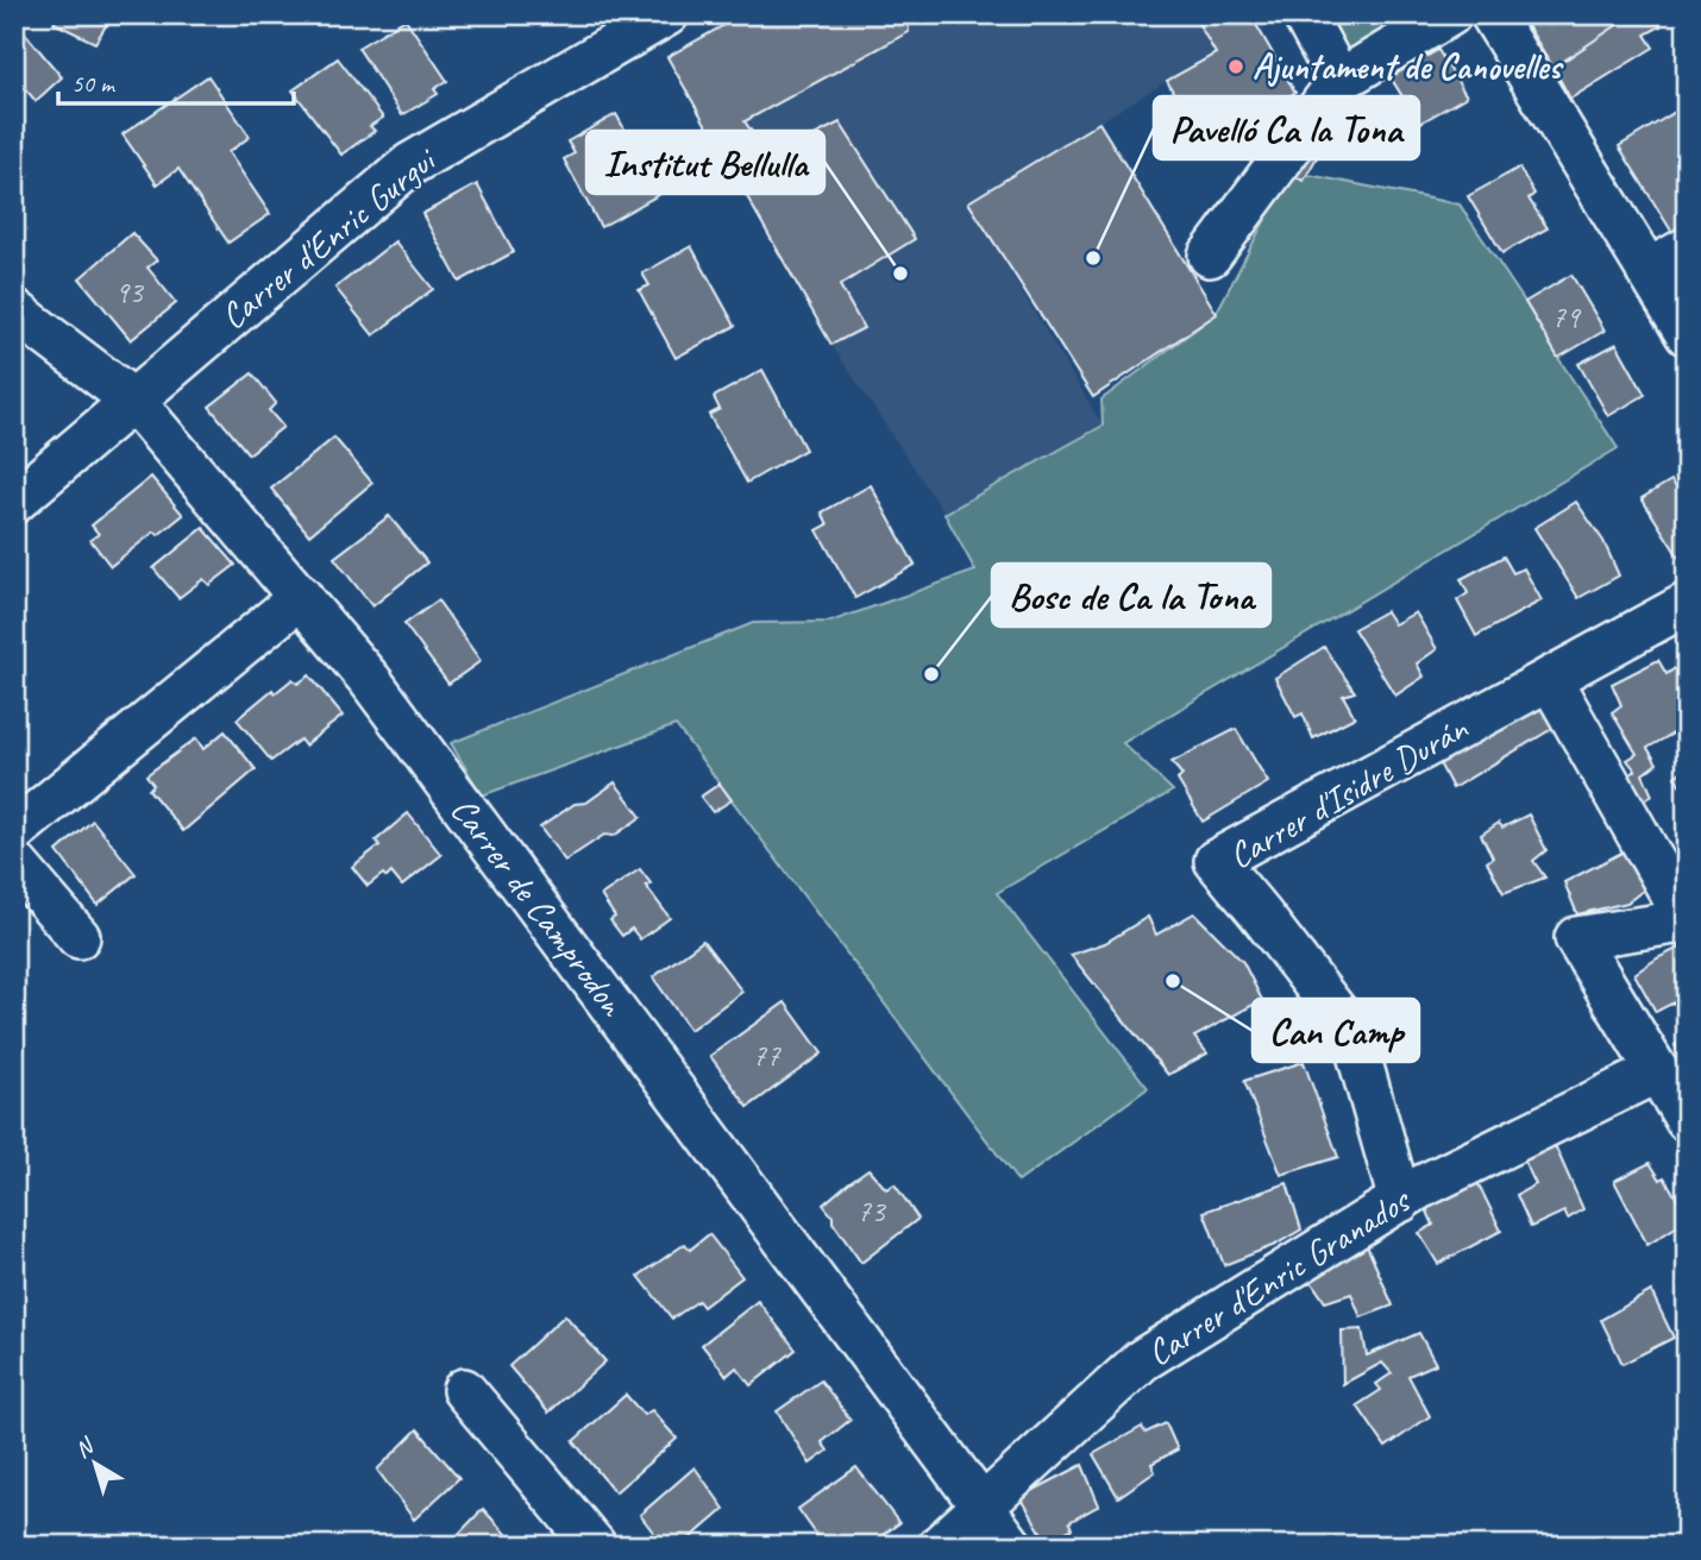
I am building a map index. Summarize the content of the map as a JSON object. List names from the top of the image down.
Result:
{
  "streets": {
    "street": [
      "Carrer d'Enric Gurgui",
      "Carrer d'Isidre Durán",
      "Carrer de Camprodon",
      "Carrer d'Enric Granados"
    ]
  },
  "crossings": [
    ["Carrer d'Enric Gurgui", "Carrer de Camprodon"],
    ["Carrer d'Isidre Durán", "Carrer d'Enric Granados"],
    ["Carrer de Camprodon", "Carrer d'Enric Granados"]
  ],
  "places": [
    "Ajuntament de Canovelles",
    "Pavelló Ca la Tona",
    "Institut Bellulla",
    "Bosc de Ca la Tona",
    "Can Camp"
  ],
  "house_numbers": [
    "93",
    "79",
    "77",
    "73"
  ],
  "scale_bar": "50 m",
  "north": "top left"
}
